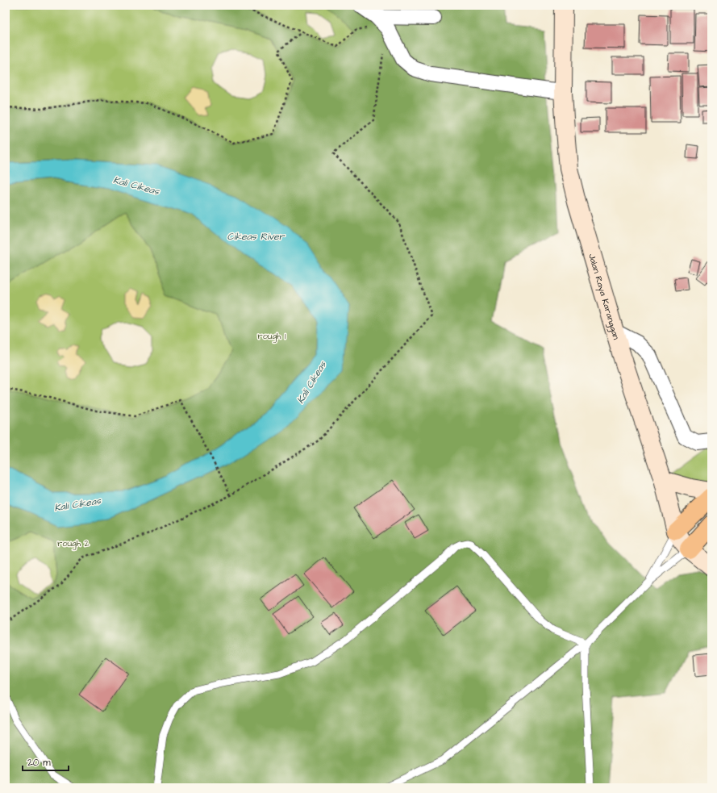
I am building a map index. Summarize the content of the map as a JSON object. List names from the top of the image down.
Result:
{
  "streets": {
    "street": ["Jalan Raya Karanggan"]
  },
  "water": ["Kali Cikeas", "Cikeas River"],
  "parks": ["rough 1", "rough 2"],
  "scale_bar": "20 m"
}
